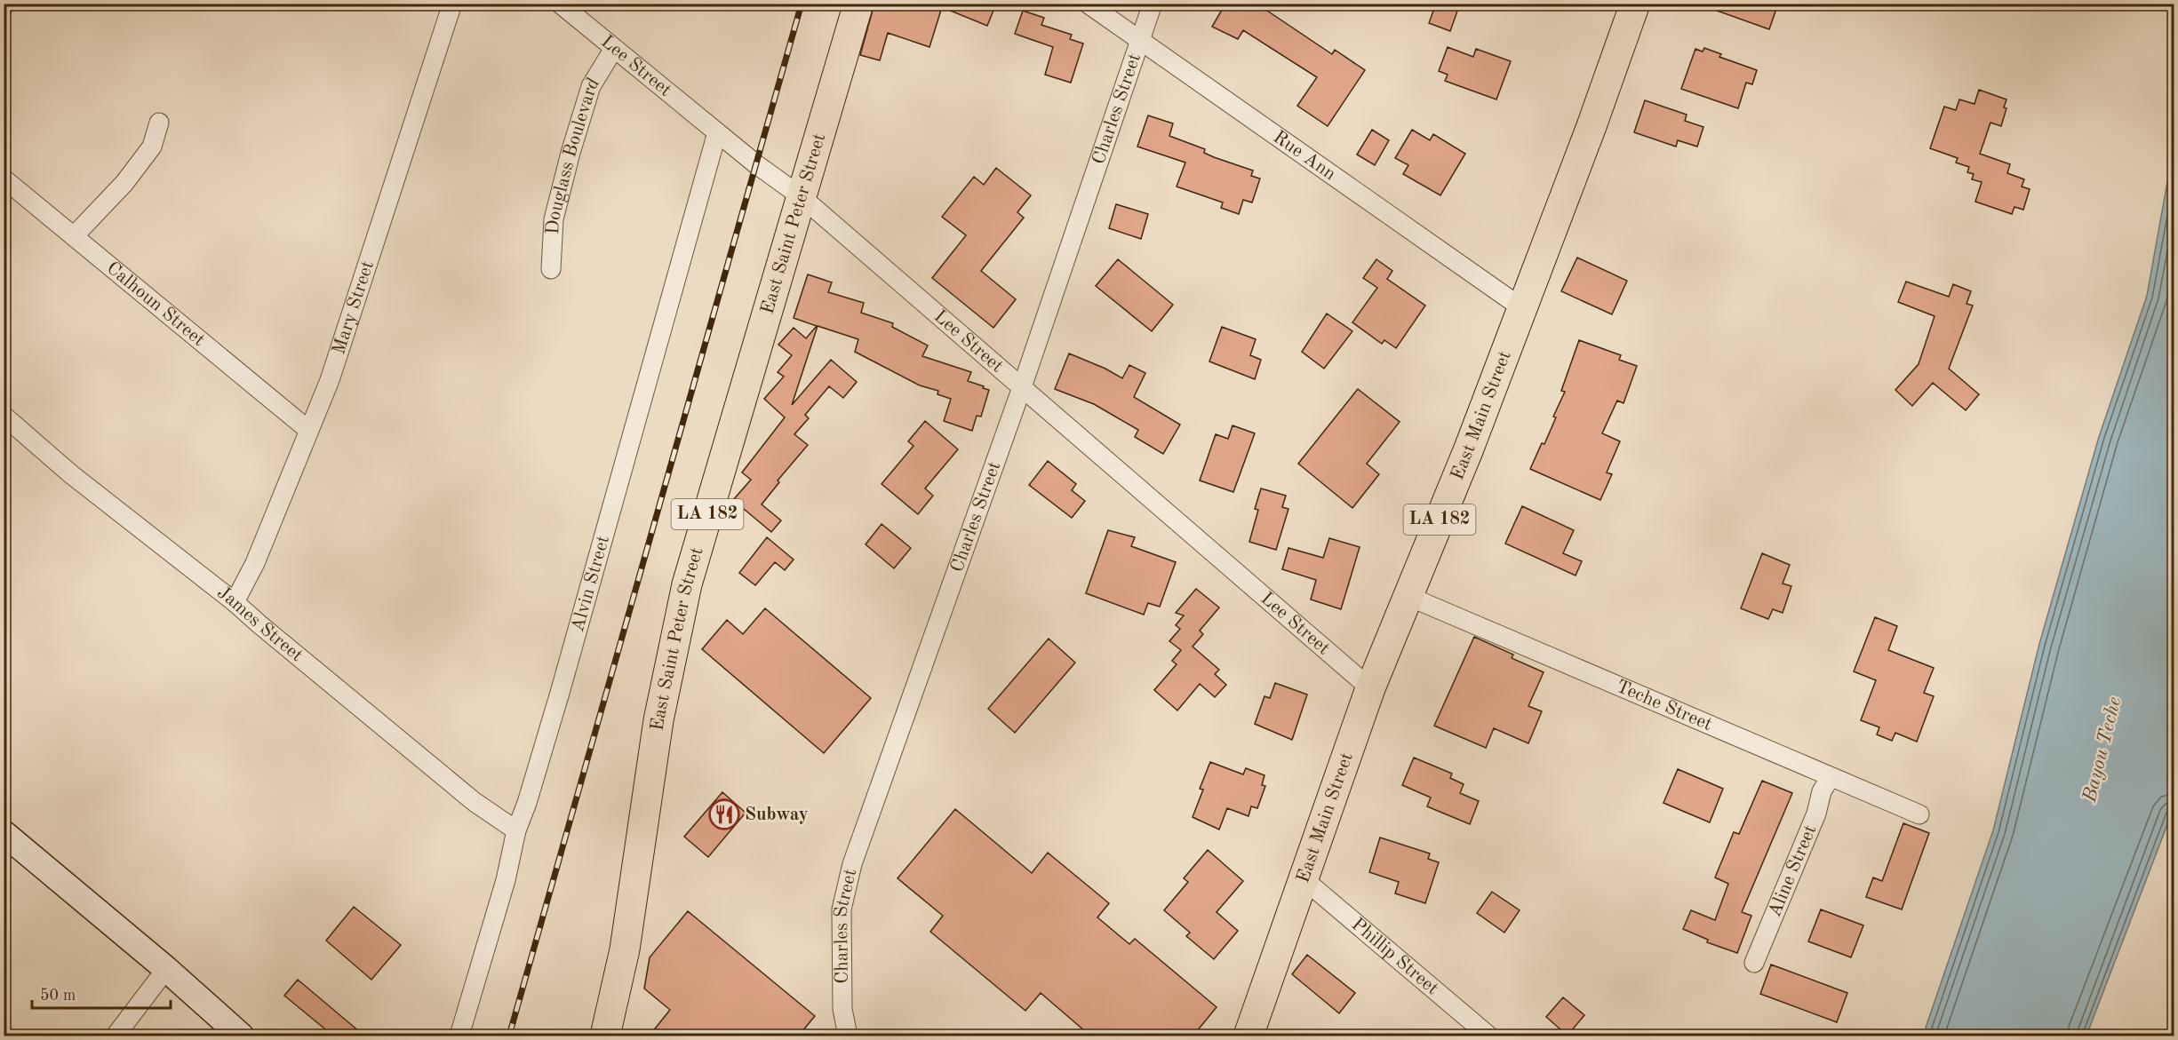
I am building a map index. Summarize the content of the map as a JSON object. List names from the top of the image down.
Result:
{
  "streets": {
    "main road": ["East Saint Peter Street", "East Main Street", "LA 182"],
    "street": [
      "Lee Street",
      "Charles Street",
      "Rue Ann",
      "Douglass Boulevard",
      "Calhoun Street",
      "Mary Street",
      "Alvin Street",
      "James Street",
      "Teche Street",
      "Aline Street",
      "Phillip Street"
    ]
  },
  "crossings": [
    ["Lee Street", "Charles Street"],
    ["Lee Street", "Douglass Boulevard"],
    ["Lee Street", "East Saint Peter Street"],
    ["Lee Street", "East Main Street"],
    ["Lee Street", "Alvin Street"],
    ["Charles Street", "Rue Ann"],
    ["Rue Ann", "East Main Street"],
    ["Calhoun Street", "Mary Street"],
    ["Mary Street", "James Street"],
    ["East Main Street", "Teche Street"],
    ["East Main Street", "Phillip Street"],
    ["Alvin Street", "James Street"],
    ["Teche Street", "Aline Street"]
  ],
  "water": ["Bayou Teche"],
  "places": {
    "restaurant": ["Subway"]
  },
  "scale_bar": "50 m"
}
